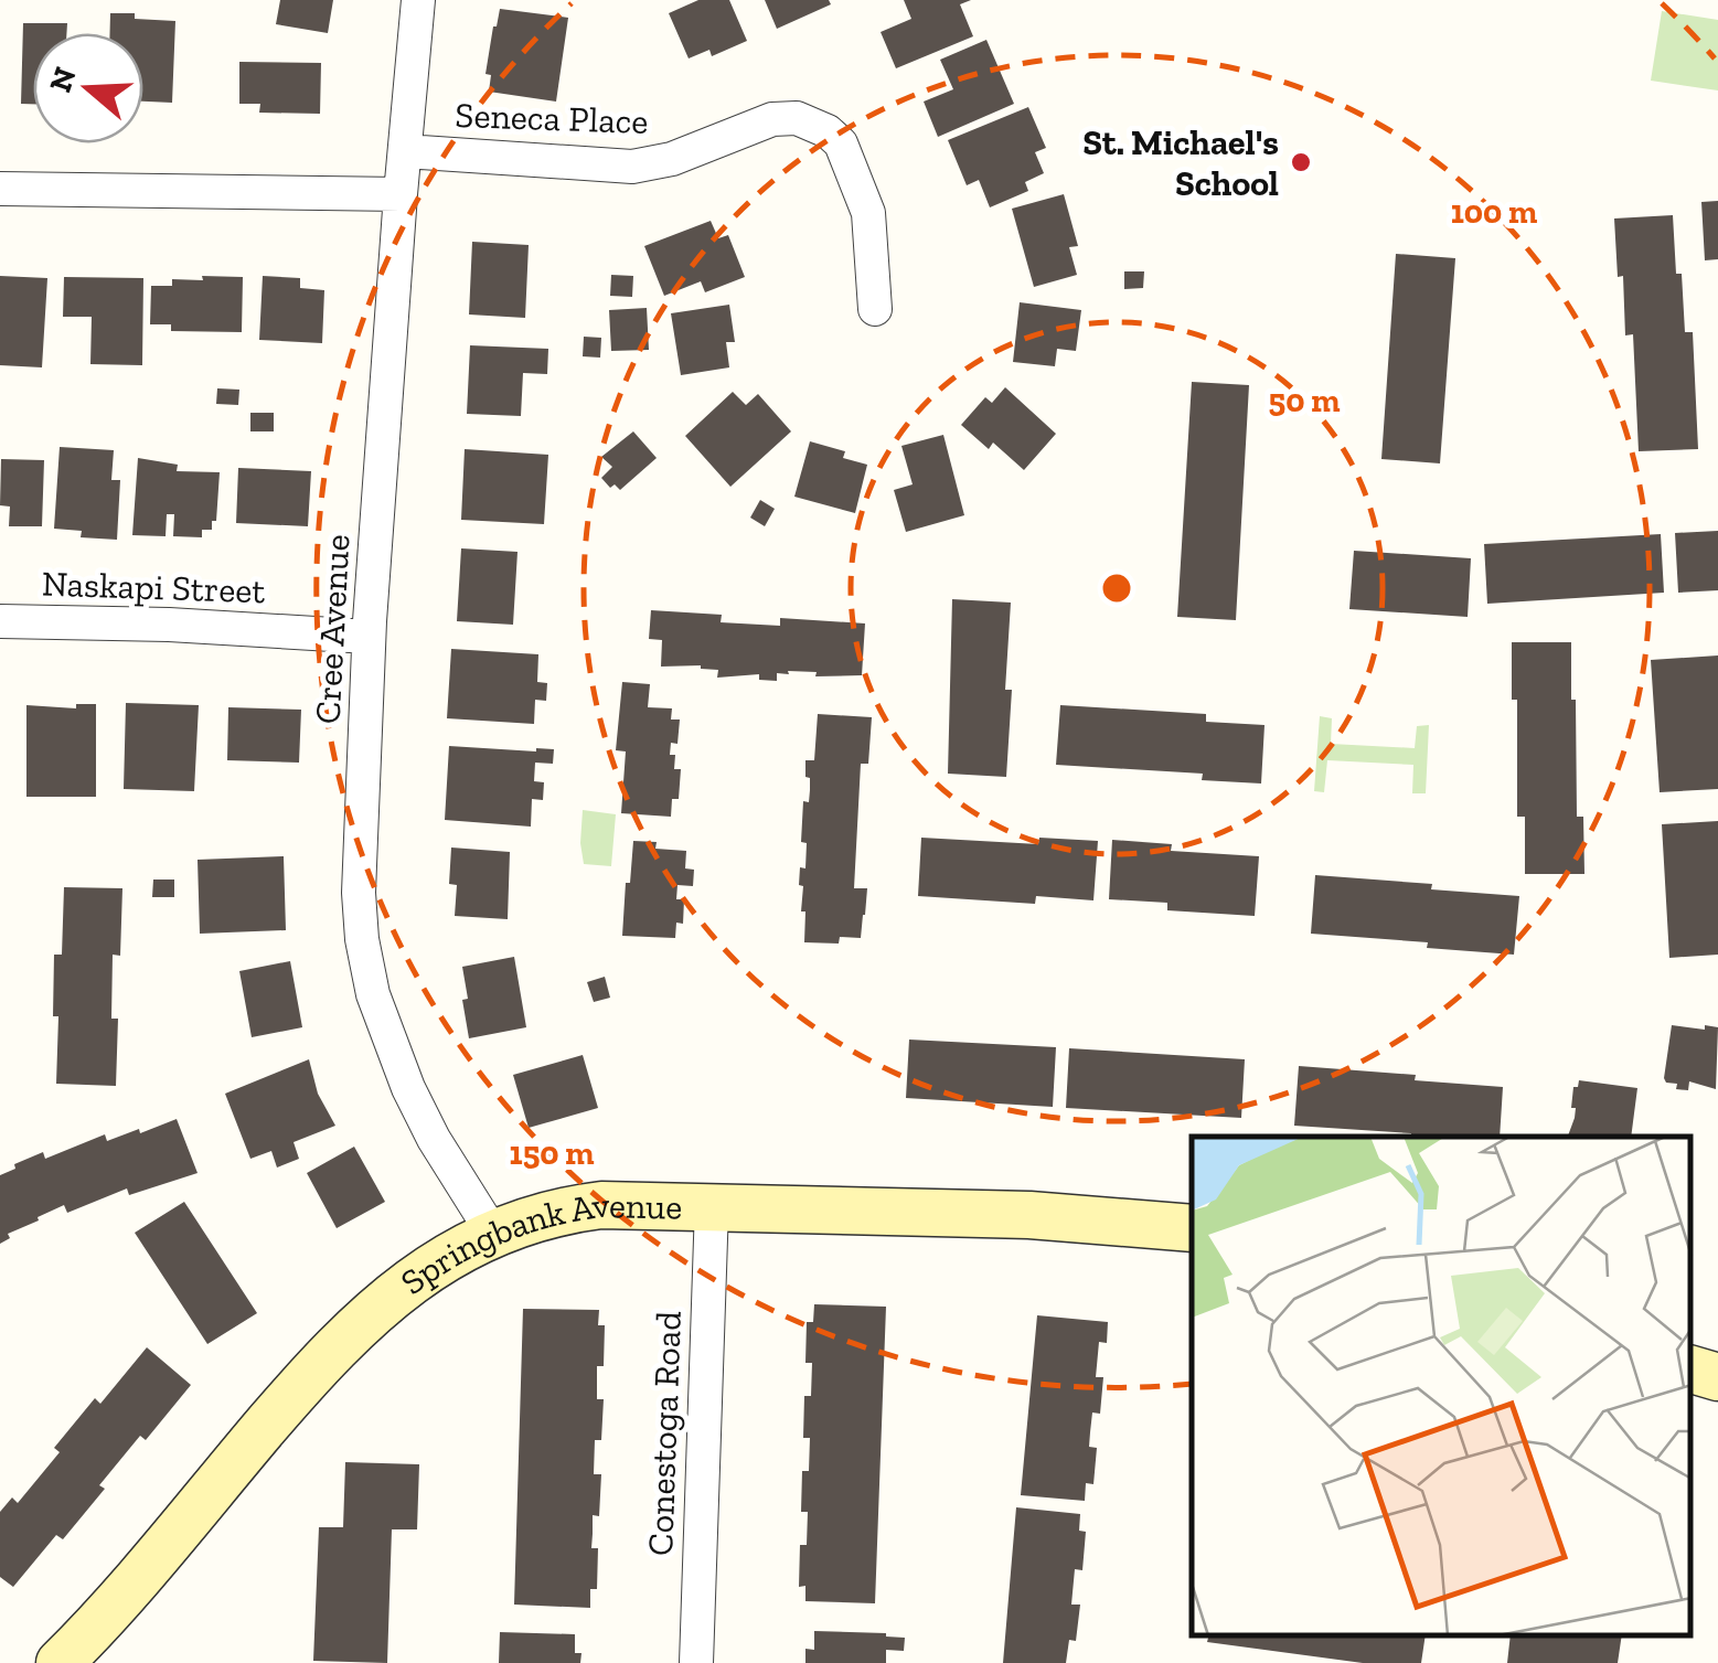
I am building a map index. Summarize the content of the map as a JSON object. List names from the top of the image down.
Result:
{
  "streets": {
    "main road": ["Springbank Avenue"],
    "street": [
      "Seneca Place",
      "Naskapi Street",
      "Cree Avenue",
      "Conestoga Road"
    ]
  },
  "crossings": [
    ["Seneca Place", "Cree Avenue"],
    ["Naskapi Street", "Cree Avenue"],
    ["Cree Avenue", "Springbank Avenue"],
    ["Springbank Avenue", "Conestoga Road"]
  ],
  "places": ["St. Michael's School"],
  "north": "left",
  "rings": ["100 m", "50 m", "150 m"]
}
